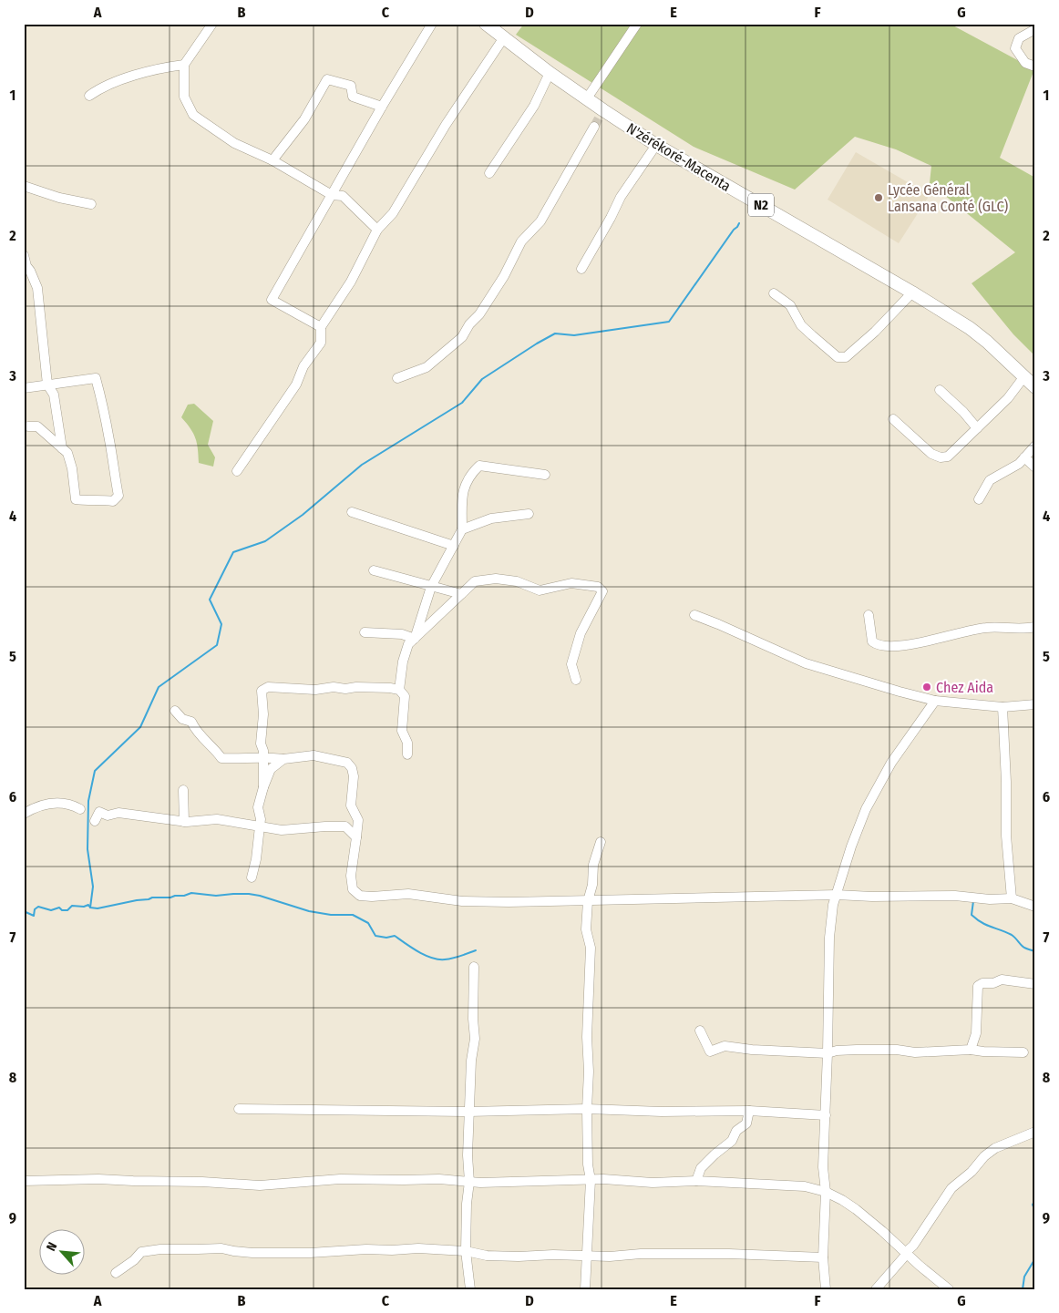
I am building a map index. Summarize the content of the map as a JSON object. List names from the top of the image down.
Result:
{
  "streets": {
    "highway": ["N'zérékoré-Macenta", "N2"]
  },
  "places": ["Lycée Général Lansana Conté (GLC)", "Chez Aida"],
  "north": "top left",
  "grid": {
    "columns": [
      "A",
      "B",
      "C",
      "D",
      "E",
      "F",
      "G"
    ],
    "rows": [
      "1",
      "2",
      "3",
      "4",
      "5",
      "6",
      "7",
      "8",
      "9"
    ]
  }
}
